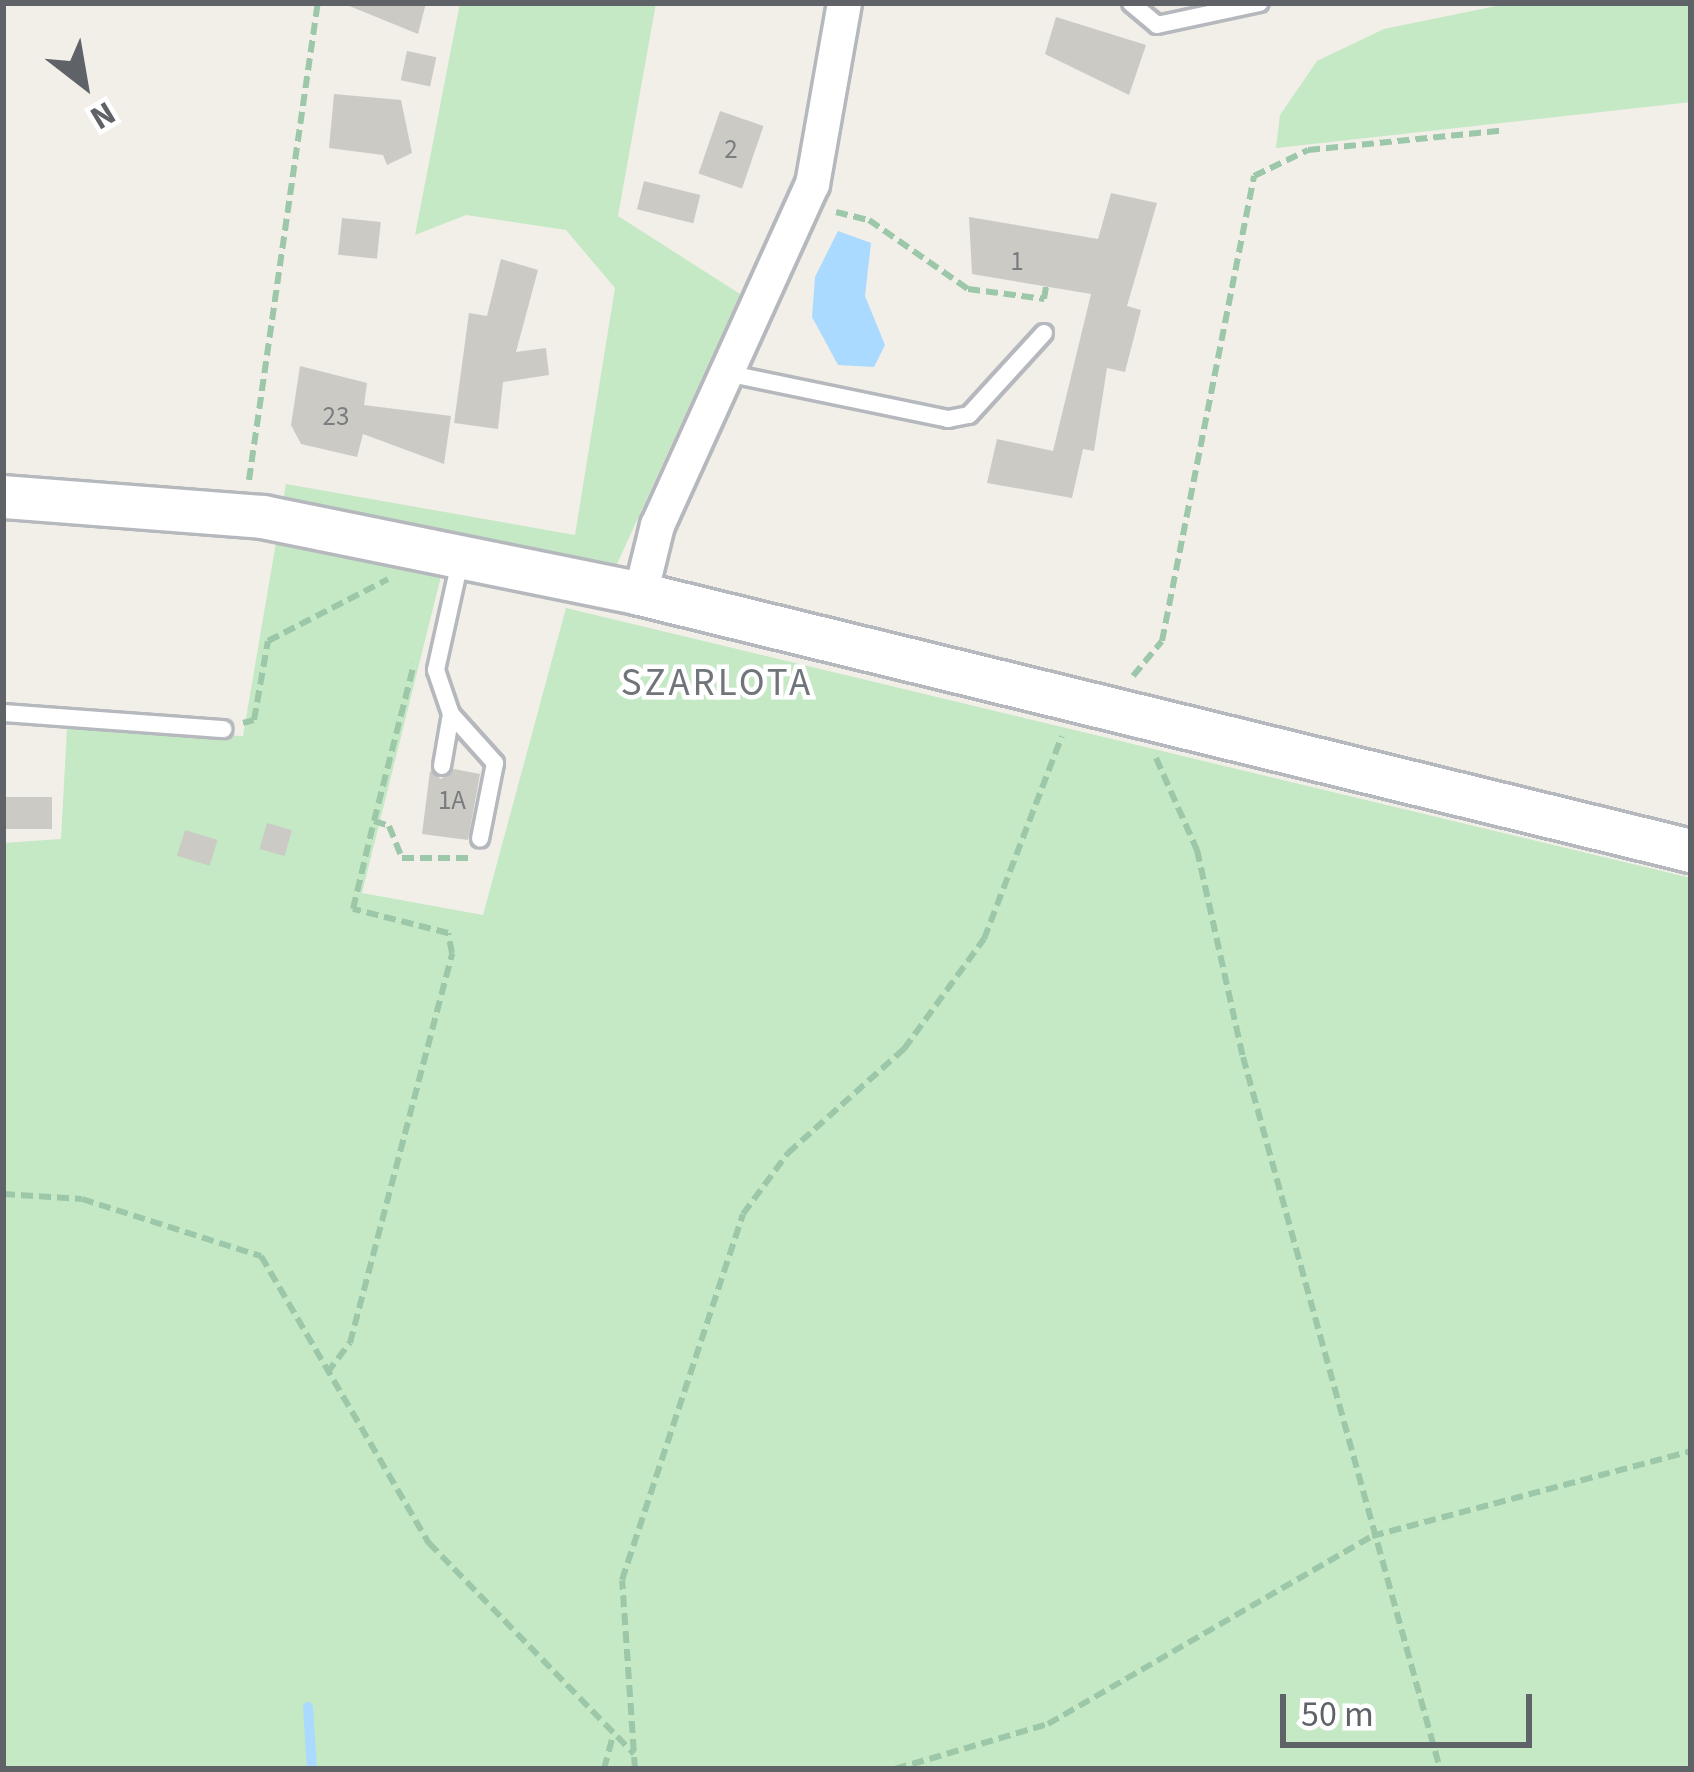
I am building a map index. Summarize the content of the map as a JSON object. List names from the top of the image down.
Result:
{
  "districts": ["SZARLOTA"],
  "house_numbers": [
    "2",
    "1",
    "23",
    "1A"
  ],
  "scale_bar": "50 m",
  "north": "bottom right"
}
